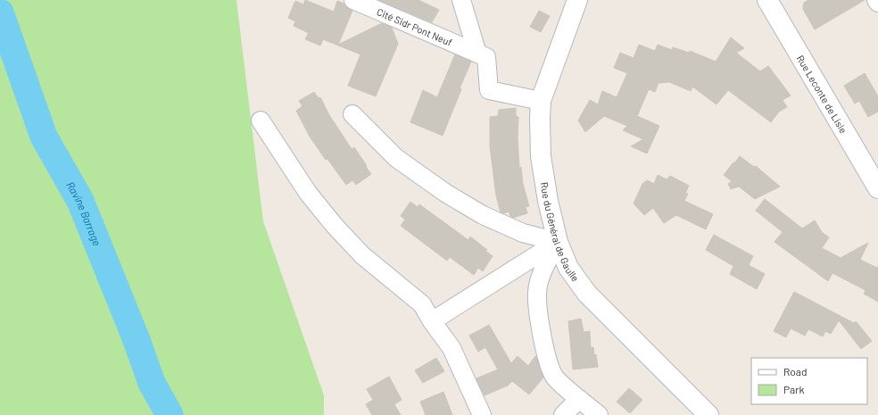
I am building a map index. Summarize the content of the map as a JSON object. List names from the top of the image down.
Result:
{
  "streets": {
    "main road": ["Rue Leconte de Lisle", "Rue du Général de Gaulle"],
    "street": ["Cité Sidr Pont Neuf"]
  },
  "crossings": [
    ["Cité Sidr Pont Neuf", "Rue du Général de Gaulle"]
  ],
  "water": ["Ravine Barrage"],
  "legend": ["Road", "Park"]
}
